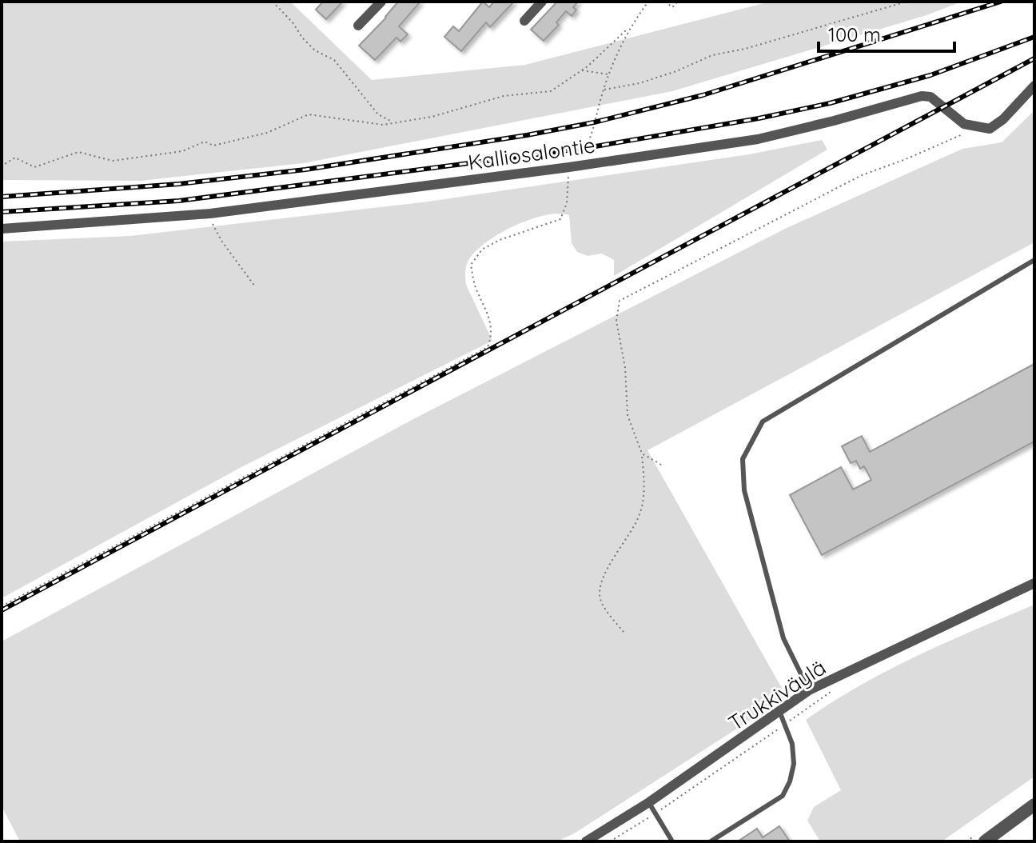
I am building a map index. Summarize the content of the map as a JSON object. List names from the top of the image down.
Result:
{
  "streets": {
    "street": ["Kalliosalontie", "Trukkiväylä"]
  },
  "scale_bar": "100 m"
}
